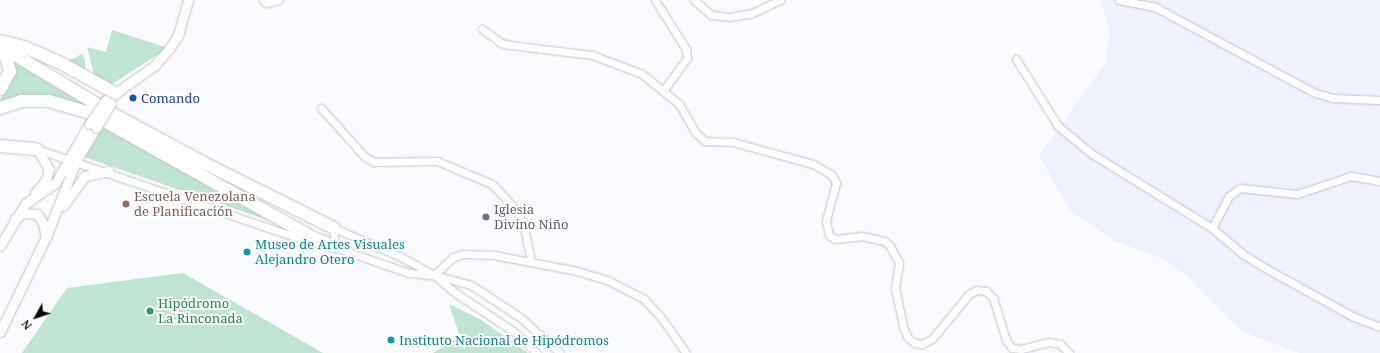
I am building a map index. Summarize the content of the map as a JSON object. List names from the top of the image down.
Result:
{
  "places": [
    "Comando",
    "Escuela Venezolana de Planificación",
    "Iglesia Divino Niño",
    "Museo de Artes Visuales Alejandro Otero",
    "Hipódromo La Rinconada",
    "Instituto Nacional de Hipódromos"
  ],
  "north": "bottom left"
}
